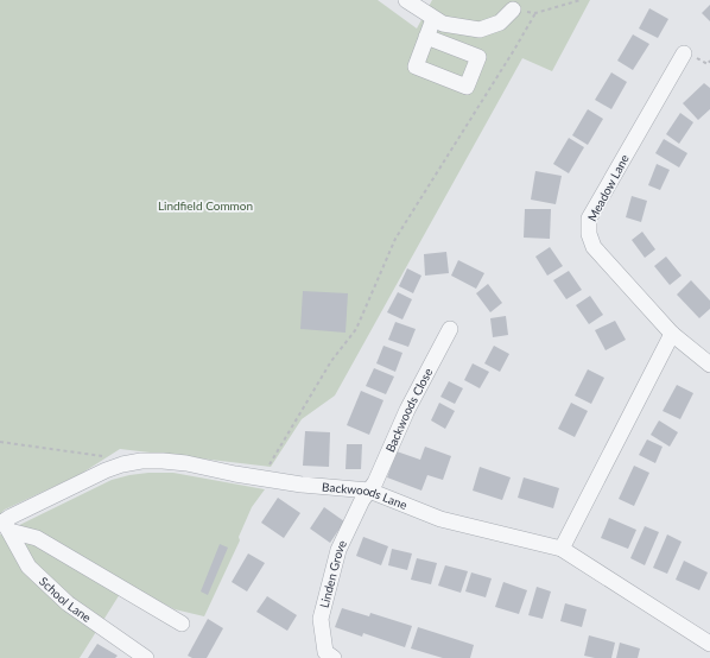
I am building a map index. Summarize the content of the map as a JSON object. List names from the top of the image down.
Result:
{
  "streets": {
    "street": [
      "Meadow Lane",
      "Backwoods Close",
      "Backwoods Lane",
      "Linden Grove",
      "School Lane"
    ]
  },
  "crossings": [
    ["Backwoods Close", "Backwoods Lane"],
    ["Backwoods Close", "Linden Grove"],
    ["Backwoods Lane", "Linden Grove"],
    ["Backwoods Lane", "School Lane"]
  ],
  "parks": ["Lindfield Common"]
}
